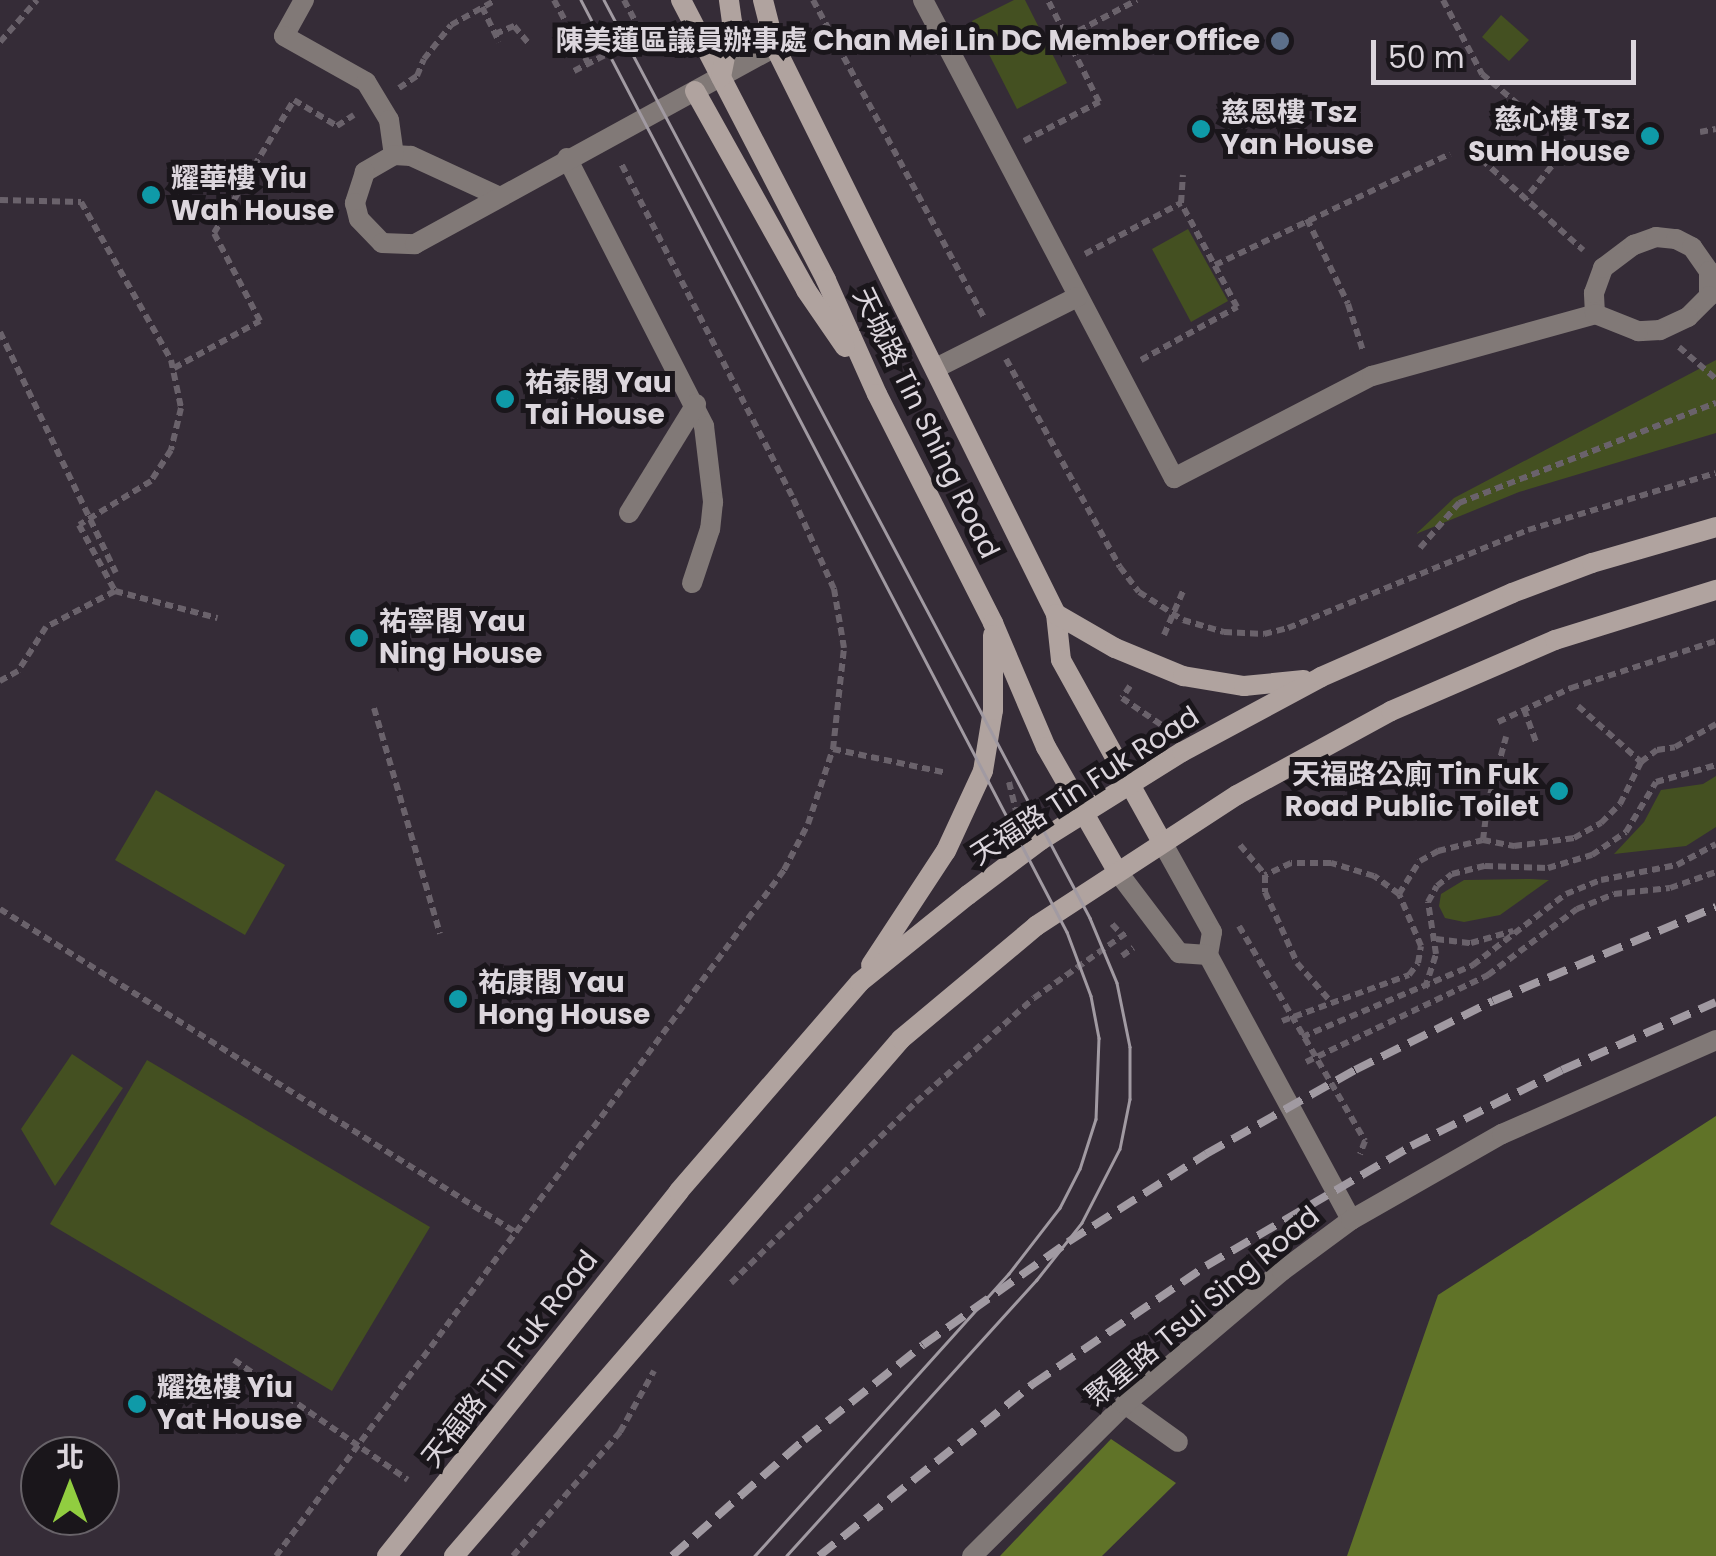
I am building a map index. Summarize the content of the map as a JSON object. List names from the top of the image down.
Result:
{
  "streets": {
    "main road": ["天城路 Tin Shing Road", "天福路 Tin Fuk Road"],
    "street": ["聚星路 Tsui Sing Road"]
  },
  "crossings": [
    ["天城路 Tin Shing Road", "天福路 Tin Fuk Road"]
  ],
  "places": [
    "陳美蓮區議員辦事處 Chan Mei Lin DC Member Office",
    "慈恩樓 Tsz Yan House",
    "慈心樓 Tsz Sum House",
    "耀華樓 Yiu Wah House",
    "祐泰閣 Yau Tai House",
    "祐寧閣 Yau Ning House",
    "天福路公廁 Tin Fuk Road Public Toilet",
    "祐康閣 Yau Hong House",
    "耀逸樓 Yiu Yat House"
  ],
  "scale_bar": "50 m",
  "north": "top"
}
